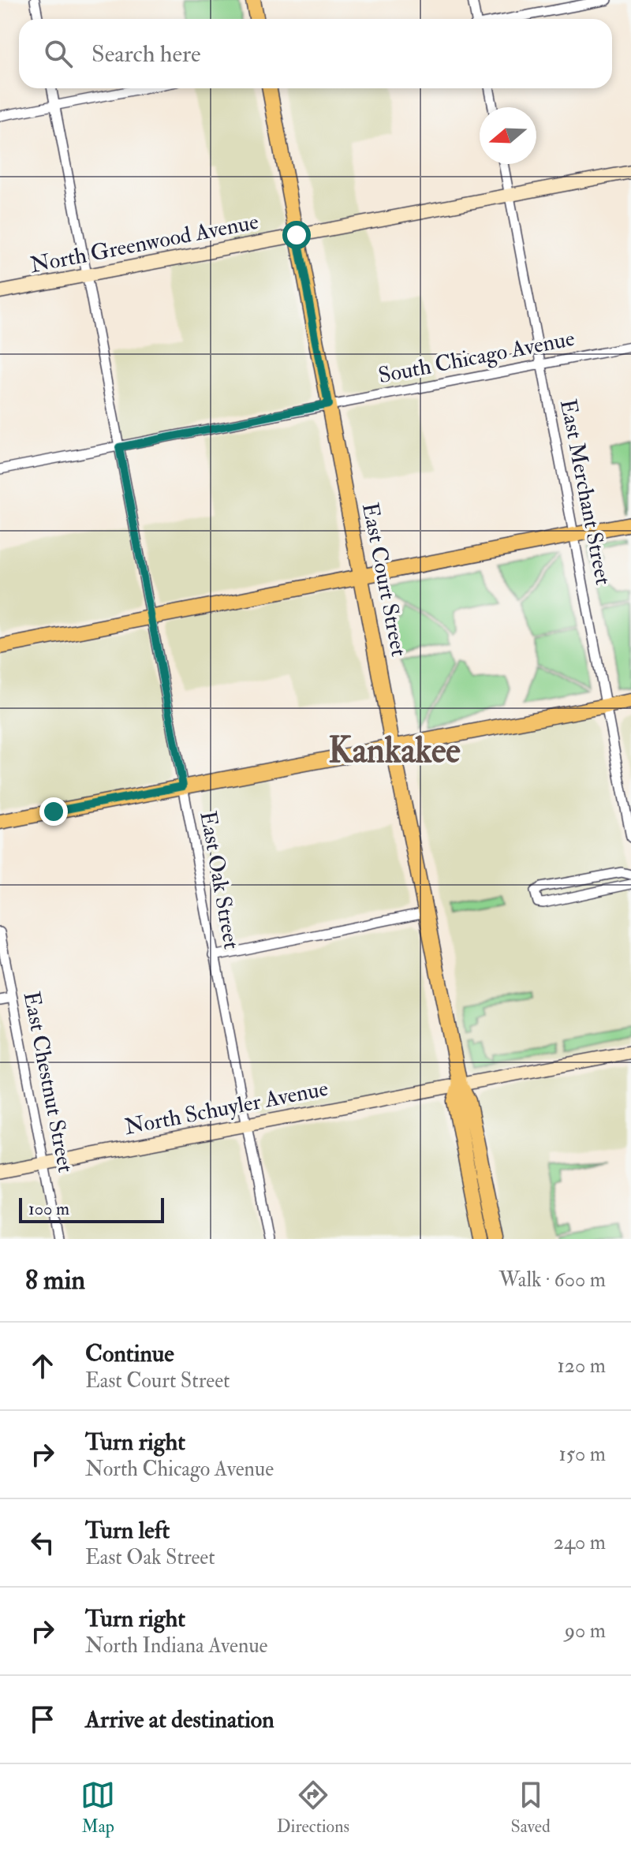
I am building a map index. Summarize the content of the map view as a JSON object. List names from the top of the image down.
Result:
{
  "streets": {
    "main road": ["East Court Street"],
    "street": [
      "North Greenwood Avenue",
      "South Chicago Avenue",
      "East Merchant Street",
      "East Oak Street",
      "East Chestnut Street",
      "North Schuyler Avenue"
    ]
  },
  "crossings": [
    ["North Greenwood Avenue", "East Merchant Street"],
    ["North Greenwood Avenue", "East Court Street"],
    ["North Greenwood Avenue", "East Oak Street"],
    ["South Chicago Avenue", "East Merchant Street"],
    ["South Chicago Avenue", "East Court Street"],
    ["South Chicago Avenue", "East Oak Street"],
    ["East Court Street", "North Schuyler Avenue"],
    ["East Oak Street", "North Schuyler Avenue"],
    ["East Chestnut Street", "North Schuyler Avenue"]
  ],
  "districts": ["Kankakee"],
  "scale_bar": "100 m",
  "north": "left",
  "page": {
    "search": "Search here",
    "scale": "100 m",
    "heading": ["8 min", "Walk · 600 m"],
    "list": [
      ["Continue", "East Court Street", "120 m"],
      ["Turn right", "North Chicago Avenue", "150 m"],
      ["Turn left", "East Oak Street", "240 m"],
      ["Turn right", "North Indiana Avenue", "90 m"],
      "Arrive at destination"
    ],
    "nav": ["Map", "Directions", "Saved"]
  }
}
